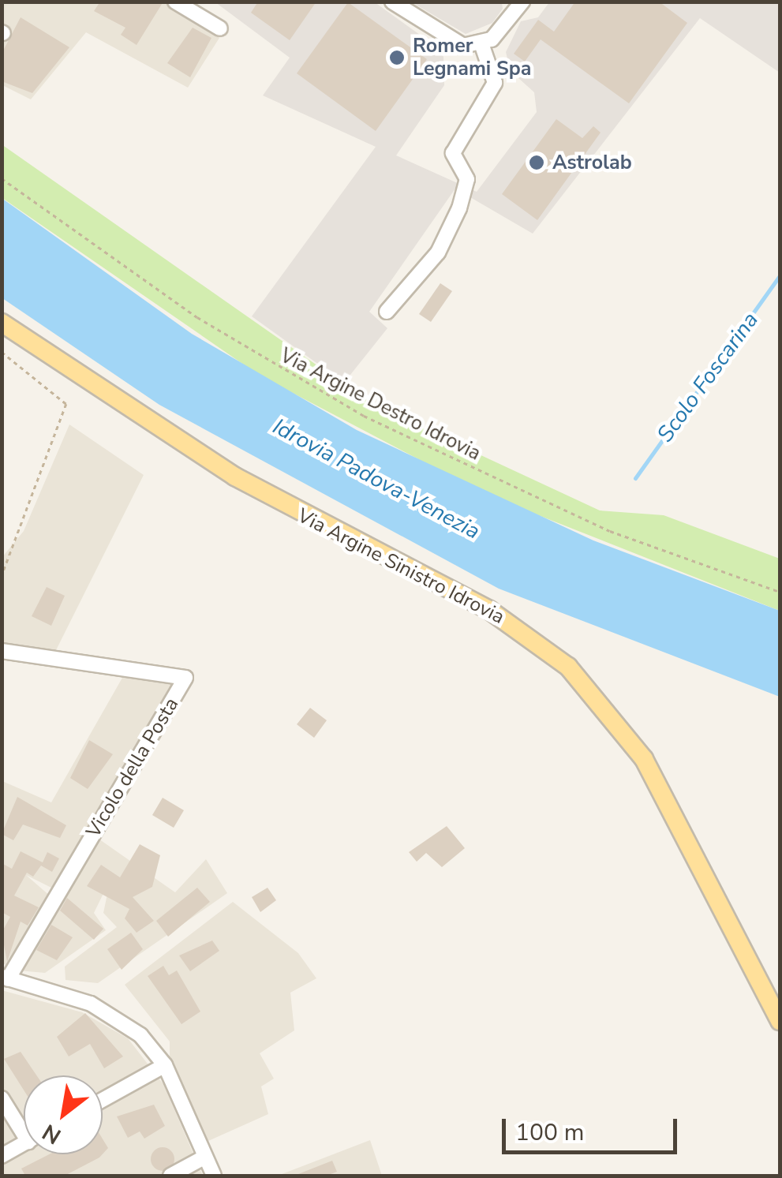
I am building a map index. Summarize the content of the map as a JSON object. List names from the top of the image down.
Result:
{
  "streets": {
    "main road": ["Via Argine Sinistro Idrovia"],
    "street": ["Vicolo della Posta"],
    "path": ["Via Argine Destro Idrovia"]
  },
  "water": ["Scolo Foscarina", "Idrovia Padova-Venezia"],
  "places": ["Romer Legnami Spa", "Astrolab"],
  "scale_bar": "100 m",
  "north": "bottom left"
}
